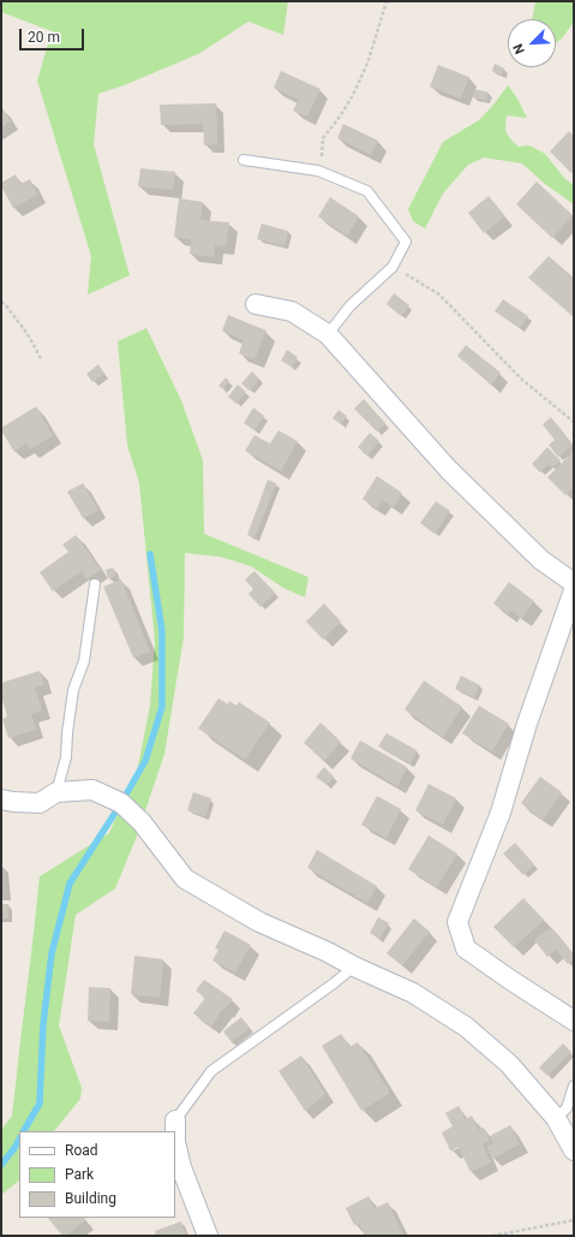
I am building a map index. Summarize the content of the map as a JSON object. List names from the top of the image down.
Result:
{
  "legend": ["Road", "Park", "Building"],
  "scale_bar": "20 m",
  "north": "bottom left"
}
